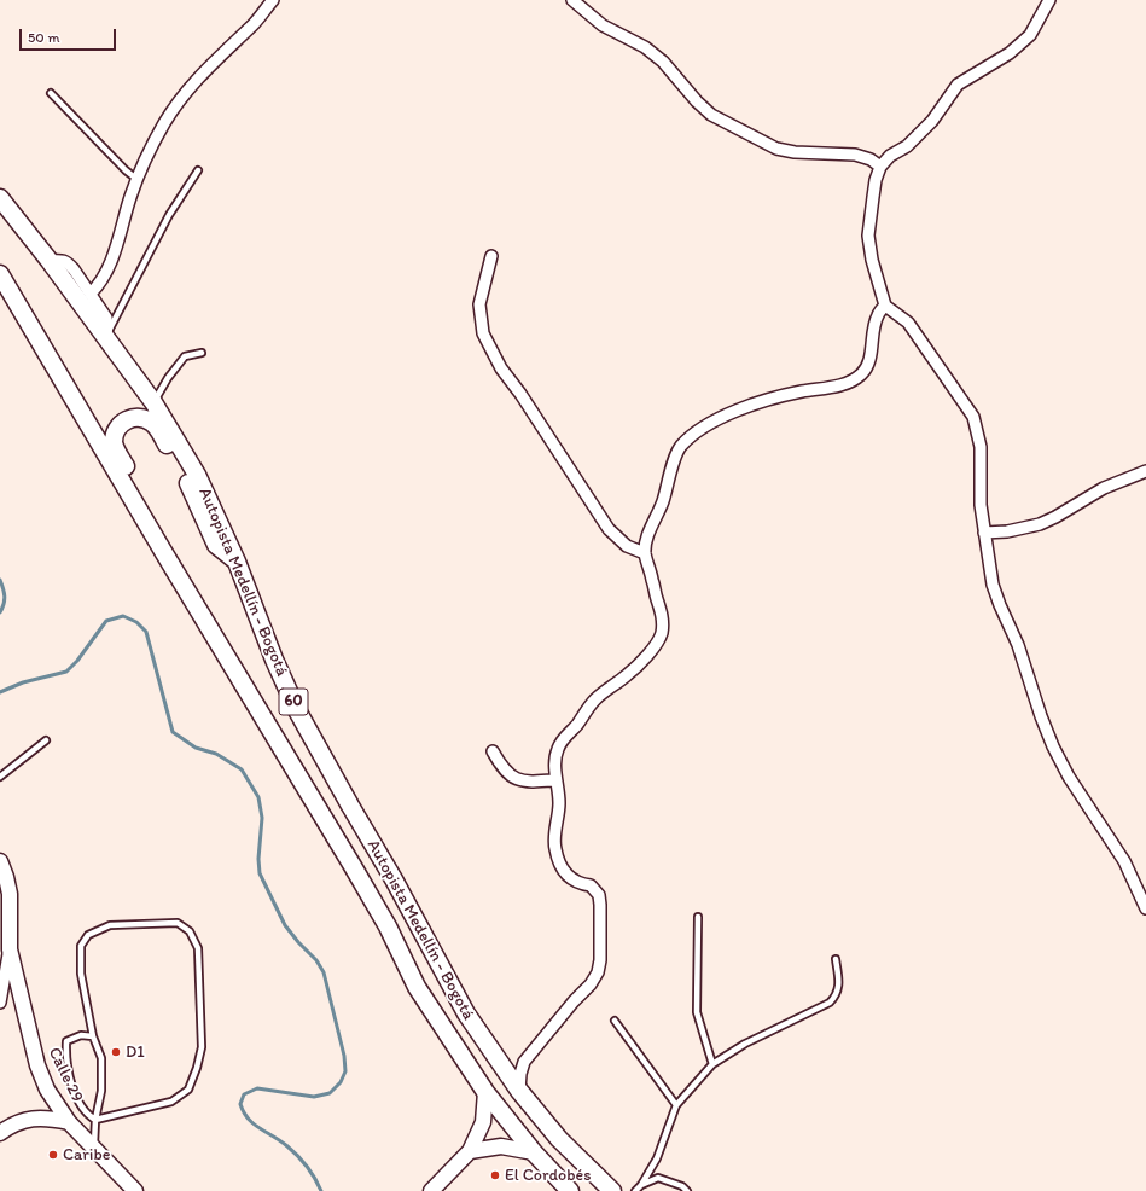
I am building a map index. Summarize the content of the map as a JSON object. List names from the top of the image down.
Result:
{
  "streets": {
    "highway": ["Autopista Medellín - Bogotá", "60"],
    "main road": ["Calle 29"]
  },
  "places": ["D1", "Caribe", "El Cordobés"],
  "scale_bar": "50 m"
}
